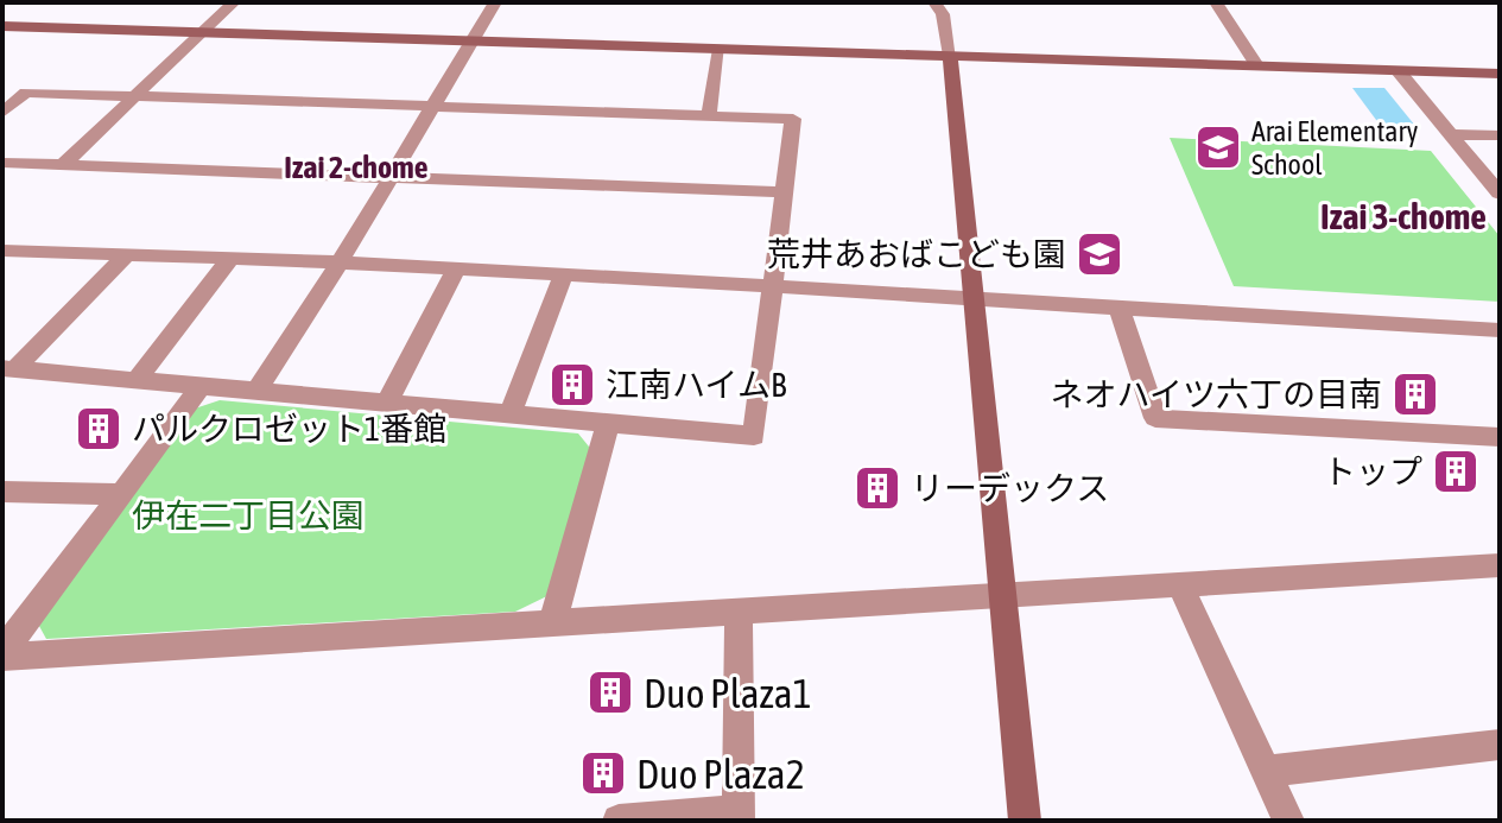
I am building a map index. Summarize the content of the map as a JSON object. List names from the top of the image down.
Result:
{
  "districts": ["Izai 2-chome", "Izai 3-chome"],
  "parks": ["伊在二丁目公園"],
  "places": {
    "school or university": ["Arai Elementary School", "荒井あおばこども園"],
    "building": [
      "江南ハイムB",
      "ネオハイツ六丁の目南",
      "パルクロゼット1番館",
      "トップ",
      "リーデックス",
      "Duo Plaza1",
      "Duo Plaza2"
    ]
  }
}
